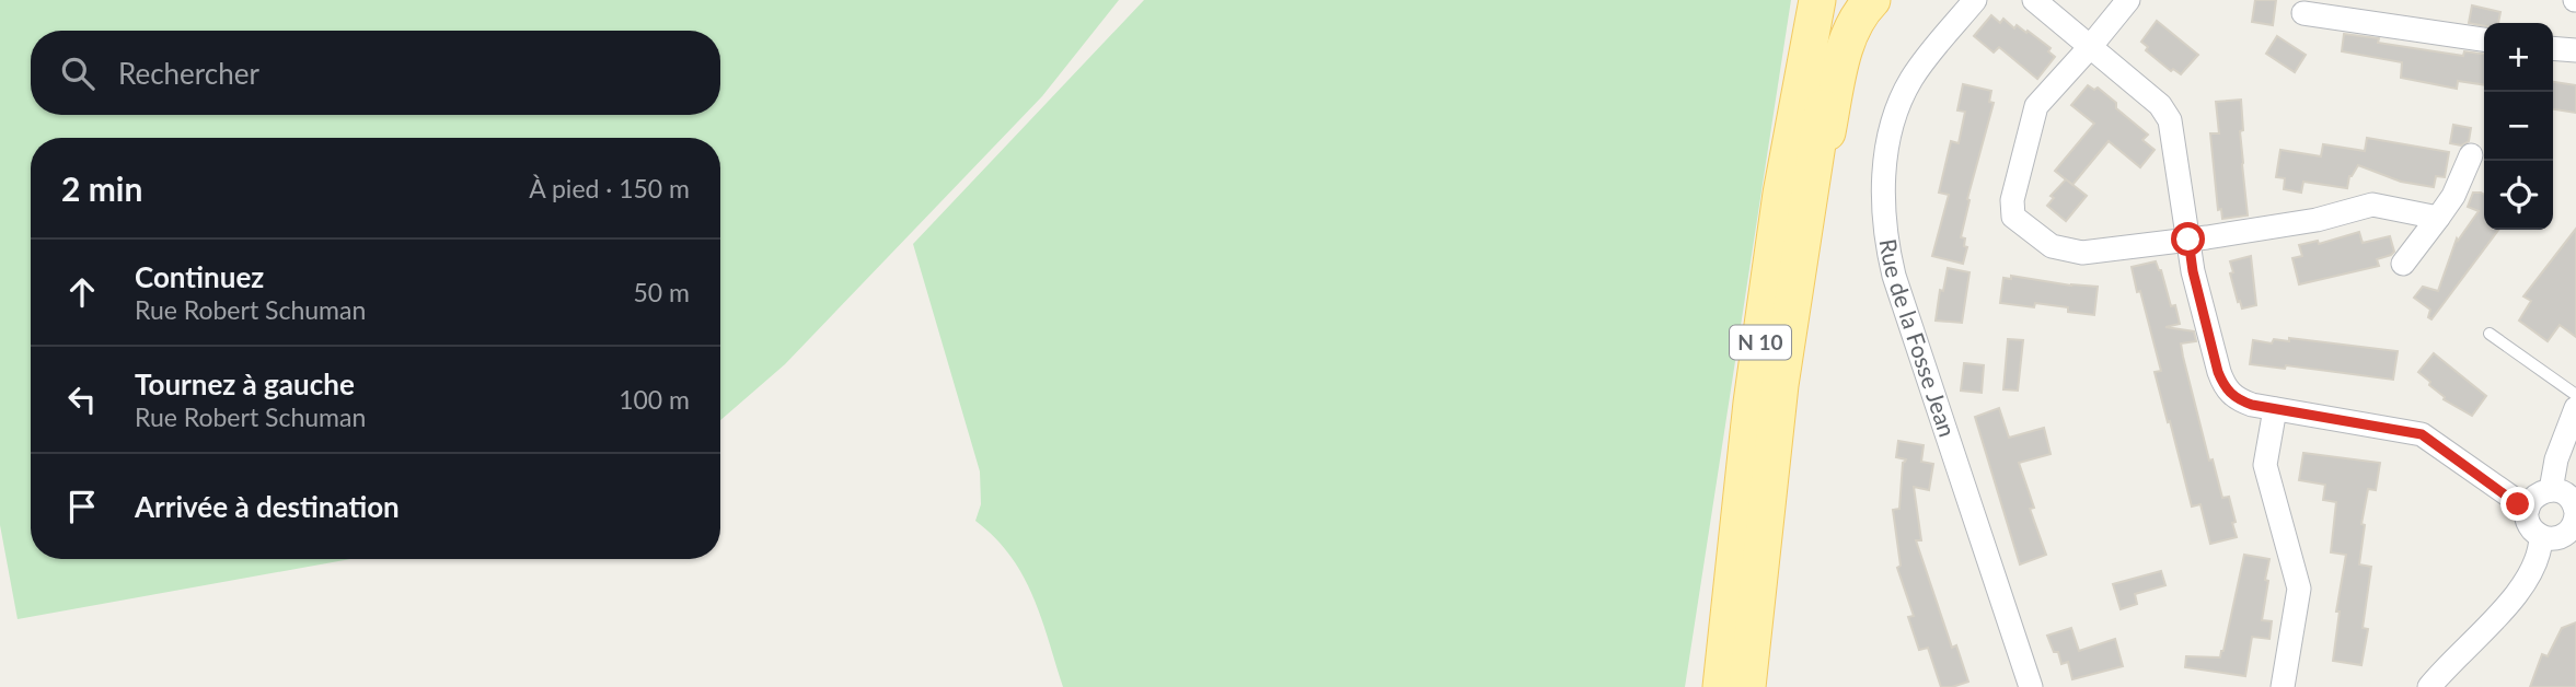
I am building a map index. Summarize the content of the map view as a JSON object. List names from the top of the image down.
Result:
{
  "streets": {
    "main road": ["N 10"],
    "street": ["Rue de la Fosse Jean"]
  },
  "page": {
    "map_buttons": ["+", "−"],
    "search": "Rechercher",
    "heading": ["2 min", "À pied · 150 m"],
    "list": [
      ["Continuez", "Rue Robert Schuman", "50 m"],
      ["Tournez à gauche", "Rue Robert Schuman", "100 m"],
      "Arrivée à destination"
    ]
  }
}
